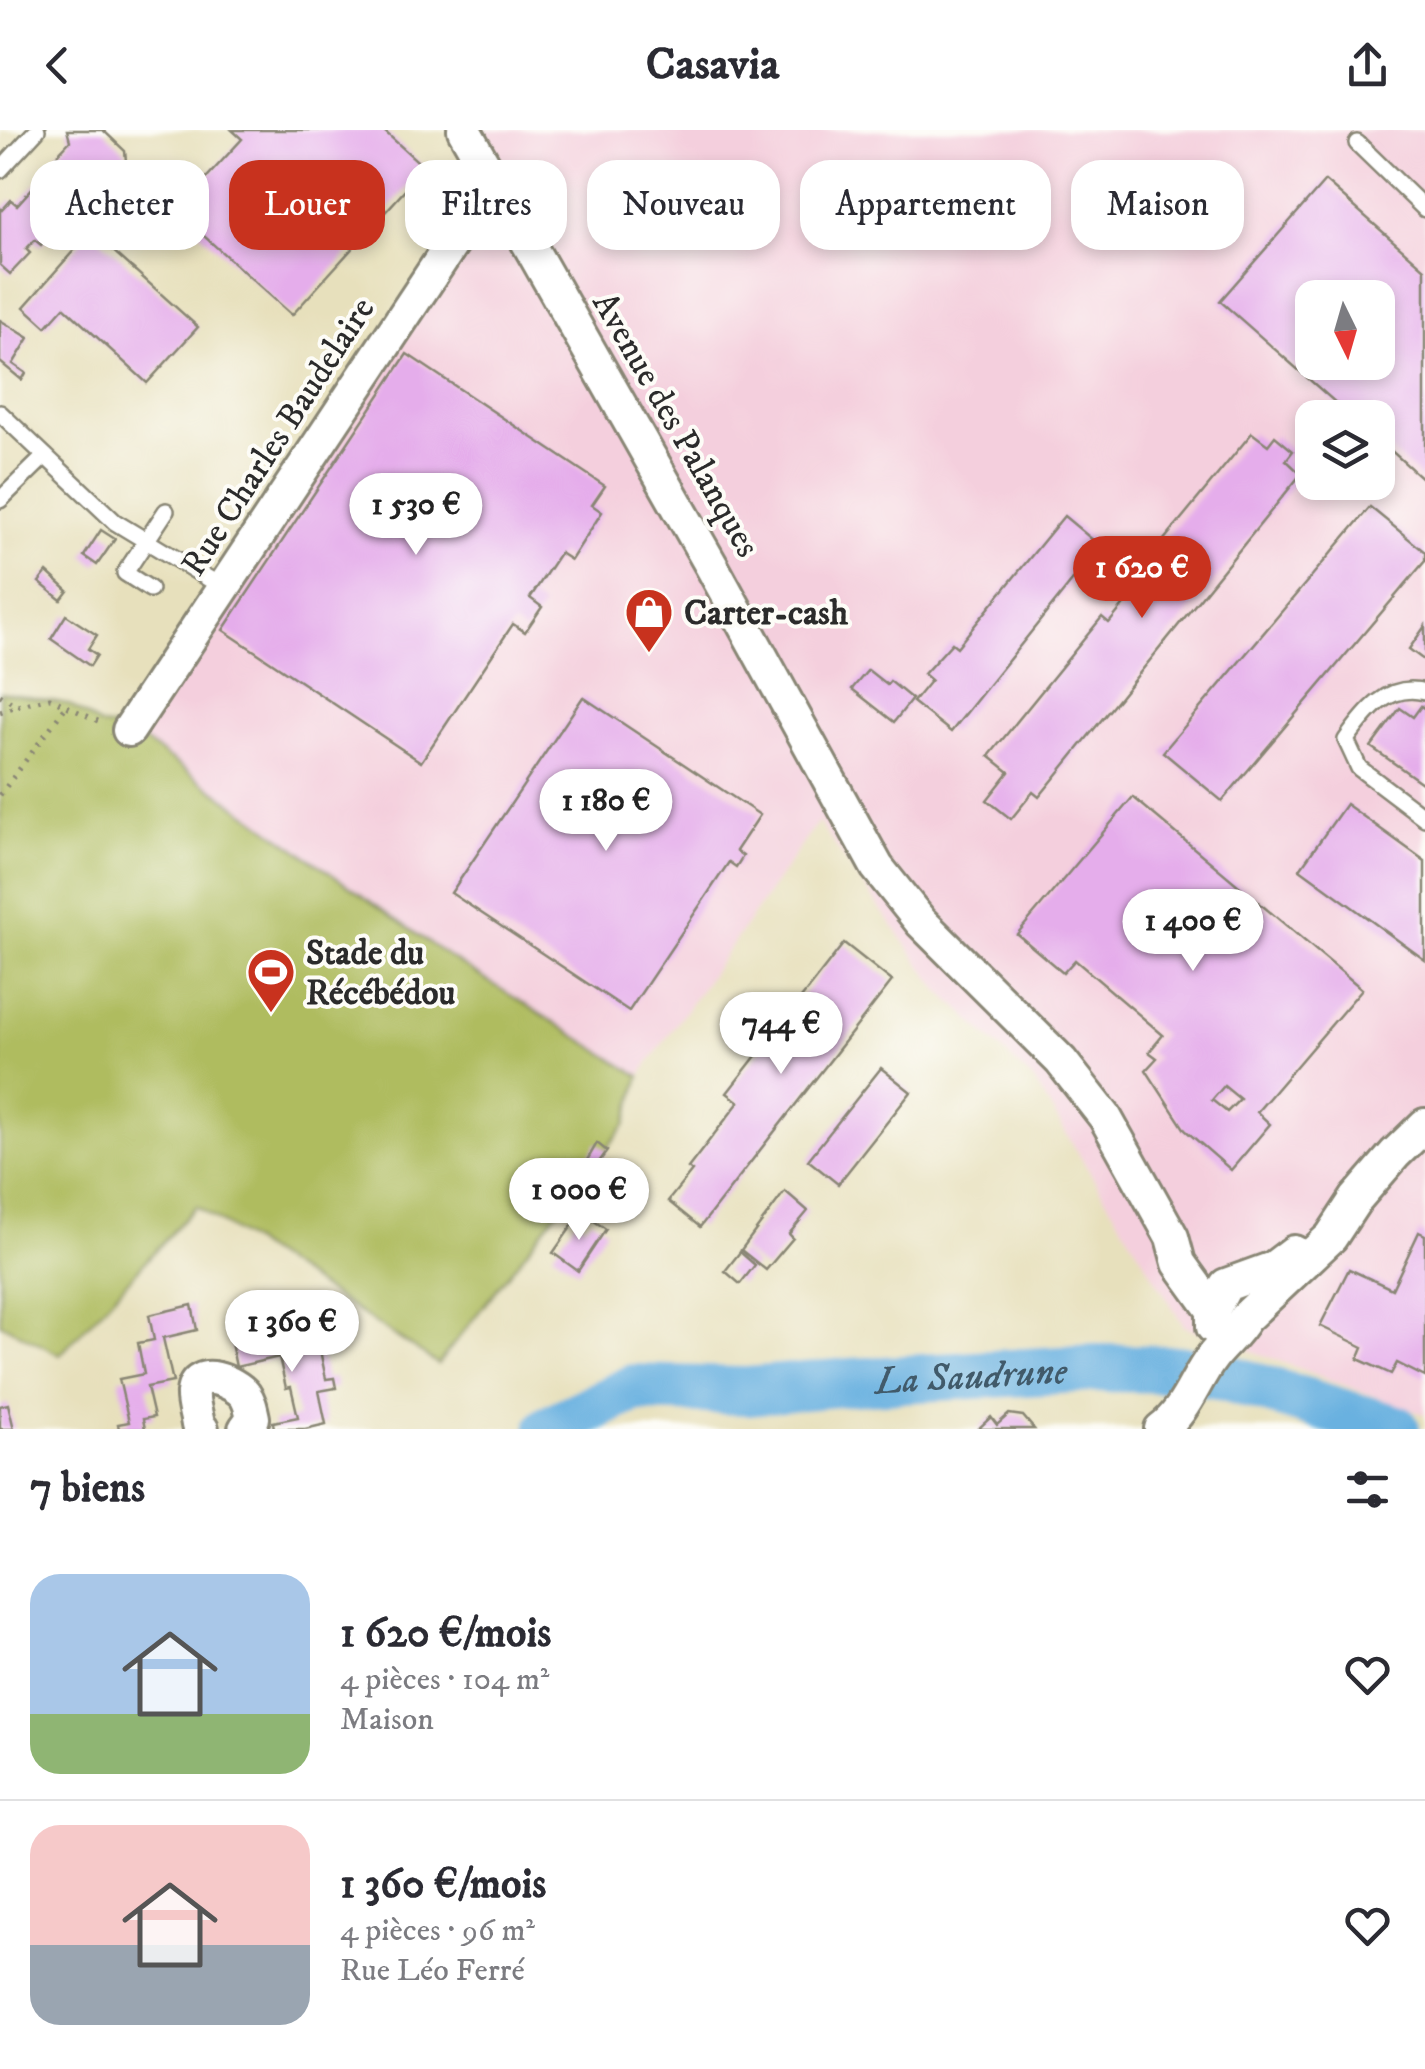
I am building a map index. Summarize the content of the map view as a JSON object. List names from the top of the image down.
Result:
{
  "streets": {
    "street": ["Avenue des Palanques", "Rue Charles Baudelaire"]
  },
  "water": ["La Saudrune"],
  "places": {
    "shop": ["Carter-cash"],
    "sports": ["Stade du Récébédou"]
  },
  "north": "bottom",
  "page": {
    "header": "Casavia",
    "chip": [
      "Acheter",
      "Louer",
      "Filtres",
      "Nouveau",
      "Appartement",
      "Maison"
    ],
    "price": [
      "1 530 €",
      "1 620 €",
      "1 180 €",
      "1 400 €",
      "744 €",
      "1 000 €",
      "1 360 €"
    ],
    "heading": "7 biens",
    "list": [
      {
        "name": "1 620 €/mois",
        "note": "4 pièces · 104 m² · Maison"
      },
      {
        "name": "1 360 €/mois",
        "note": "4 pièces · 96 m² · Rue Léo Ferré"
      }
    ]
  }
}
